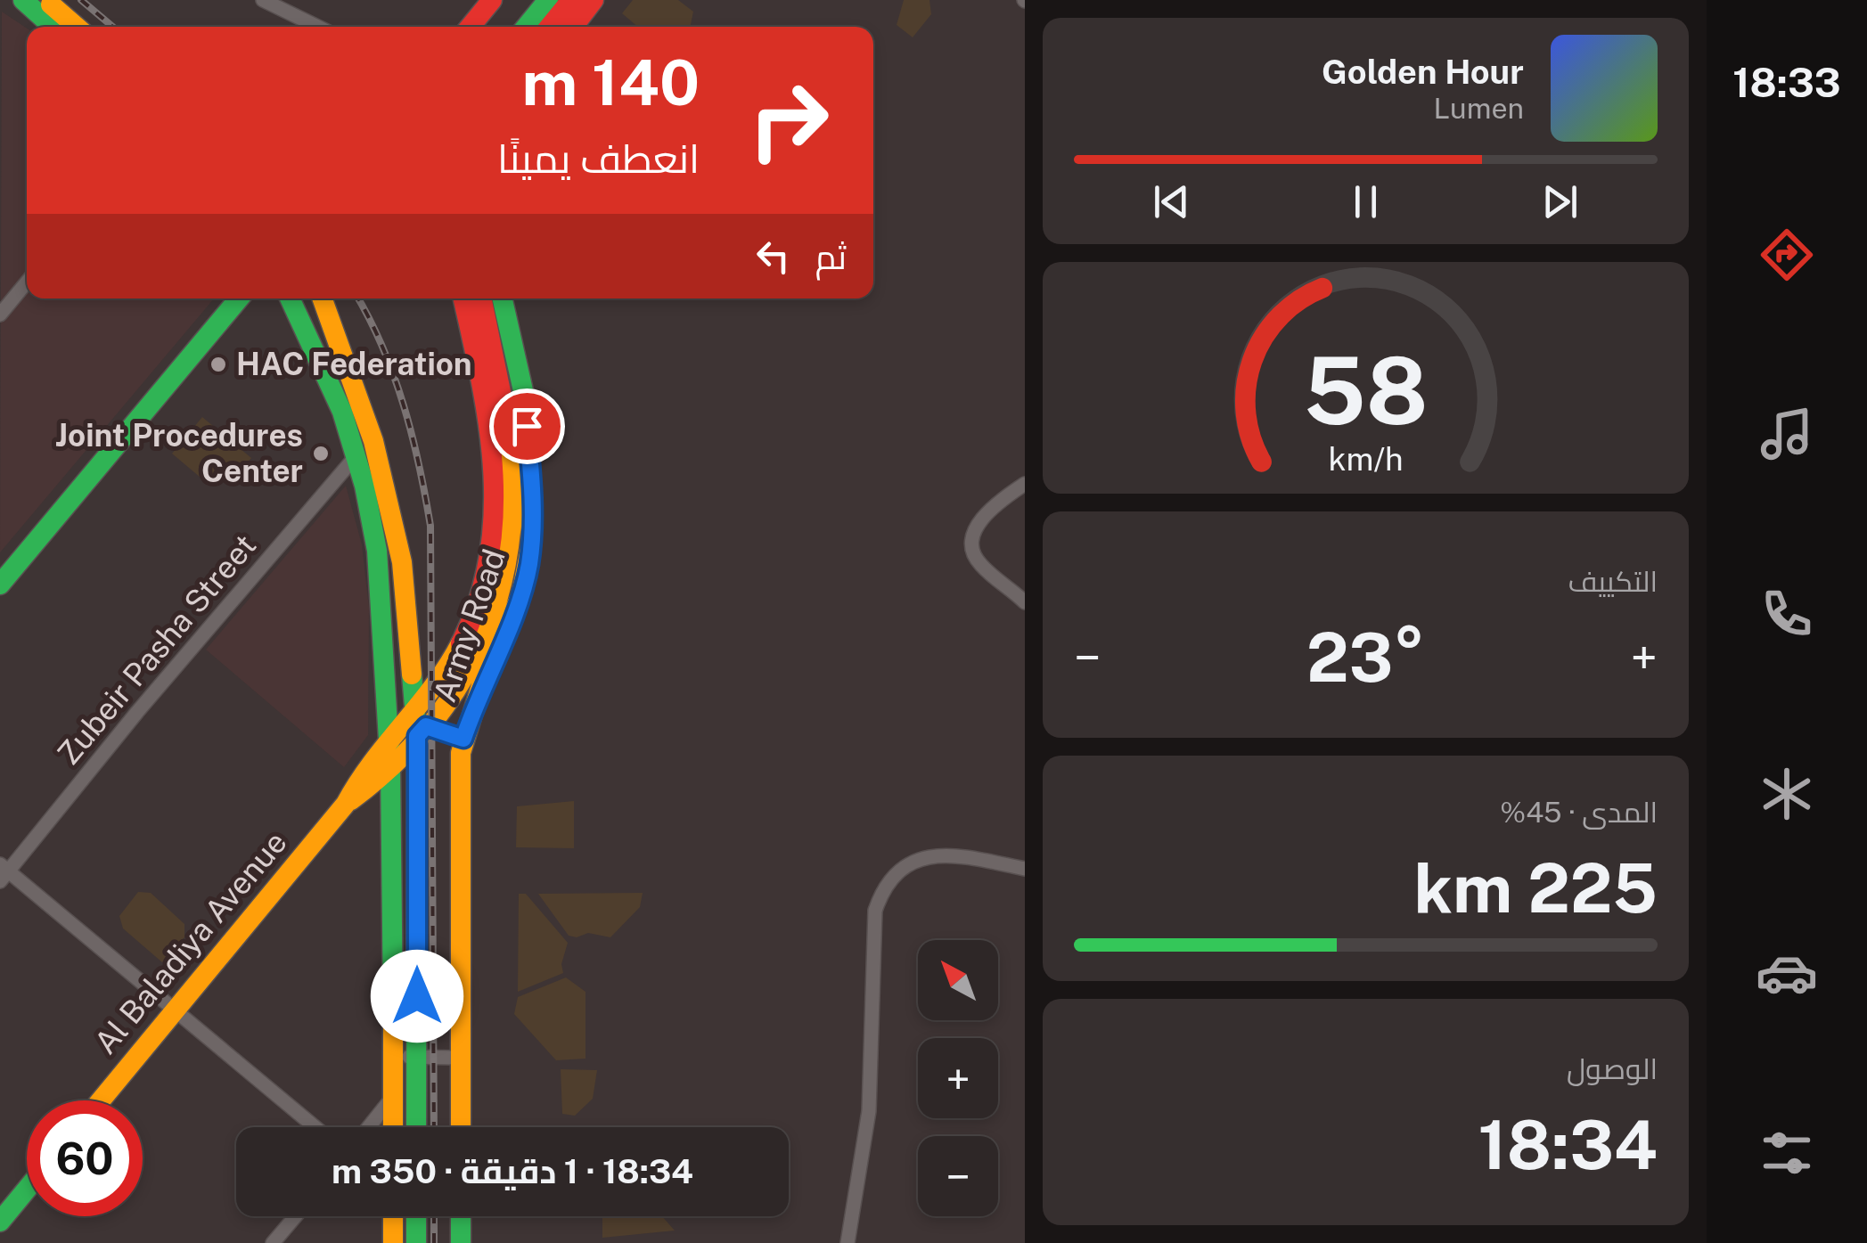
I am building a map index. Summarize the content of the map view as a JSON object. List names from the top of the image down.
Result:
{
  "streets": {
    "main road": ["Army Road", "Al Baladiya Avenue"],
    "street": ["Zubeir Pasha Street"]
  },
  "places": ["HAC Federation", "Joint Procedures Center"],
  "north": "top left",
  "page": {
    "tabs": "18:33",
    "turn": ["140 m", "انعطف يمينًا"],
    "song": ["Golden Hour", "Lumen"],
    "then": "ثم",
    "tile": [
      "التكييف",
      ["المدى · 45%", "225 km"],
      ["الوصول", "18:34"]
    ],
    "heat": ["−", "23°", "+"],
    "map_buttons": ["+", "−"],
    "limit": "60",
    "trip": "18:34 · 1 دقيقة · 350 m",
    "gauge": ["58", "km/h"]
  }
}
